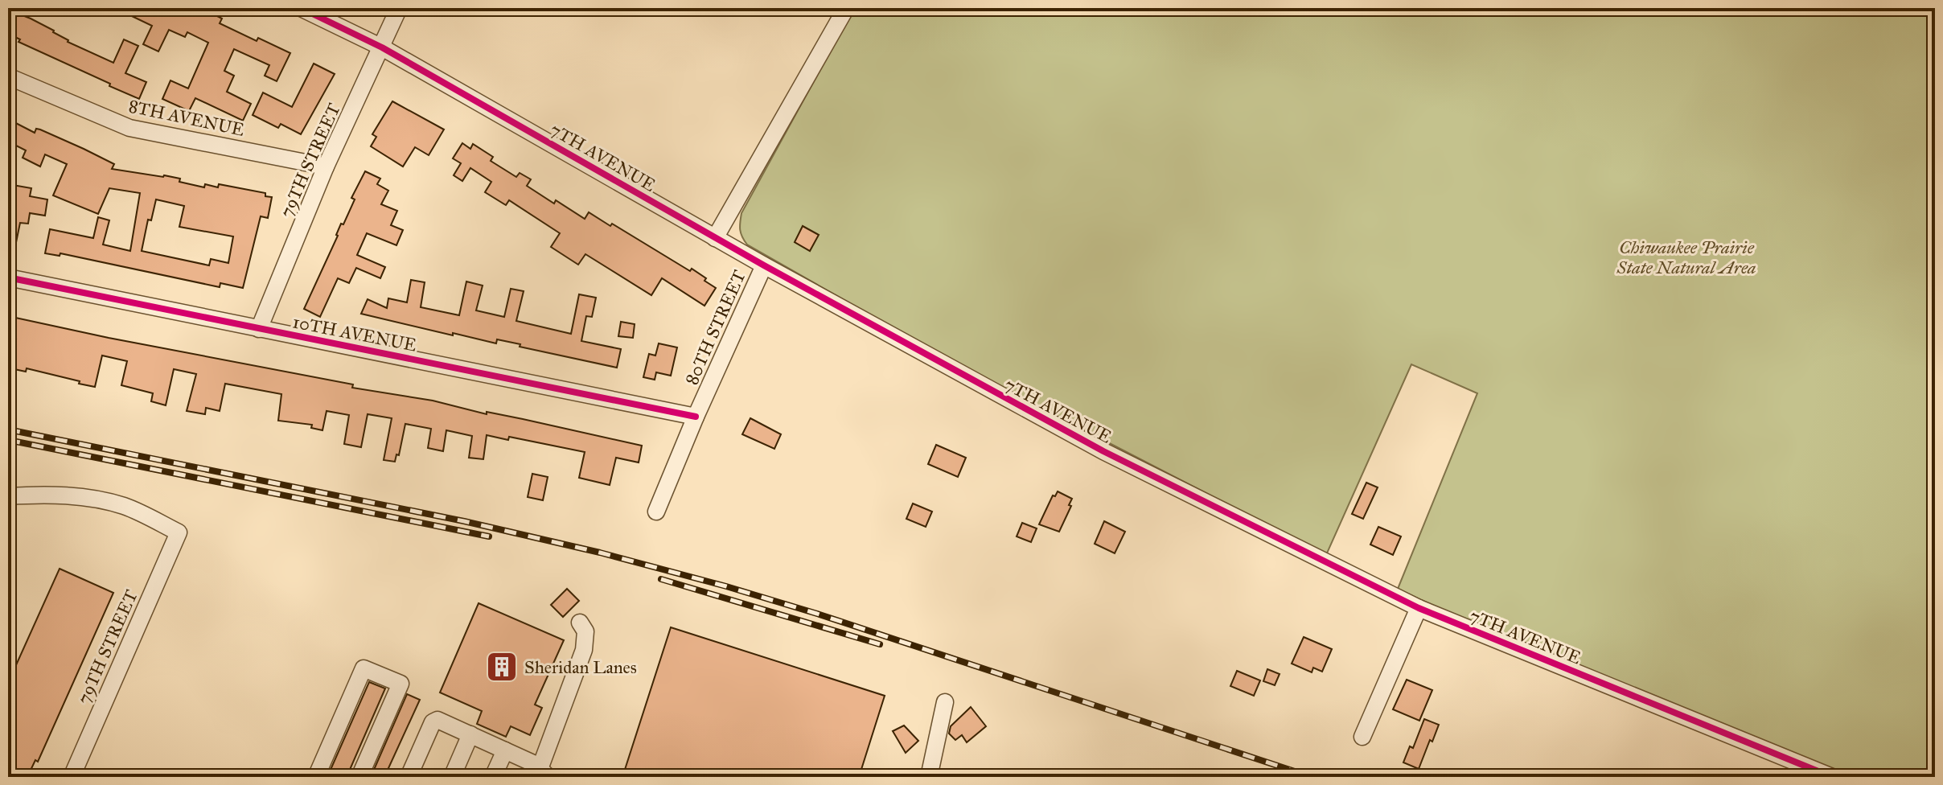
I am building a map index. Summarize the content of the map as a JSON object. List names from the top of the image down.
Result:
{
  "streets": {
    "street": [
      "8TH AVENUE",
      "7TH AVENUE",
      "79TH STREET",
      "80TH STREET",
      "10TH AVENUE"
    ]
  },
  "crossings": [
    ["8TH AVENUE", "79TH STREET"],
    ["7TH AVENUE", "79TH STREET"],
    ["7TH AVENUE", "80TH STREET"],
    ["79TH STREET", "10TH AVENUE"],
    ["80TH STREET", "10TH AVENUE"]
  ],
  "parks": ["Chiwaukee Prairie State Natural Area"],
  "places": {
    "building": ["Sheridan Lanes"]
  }
}
